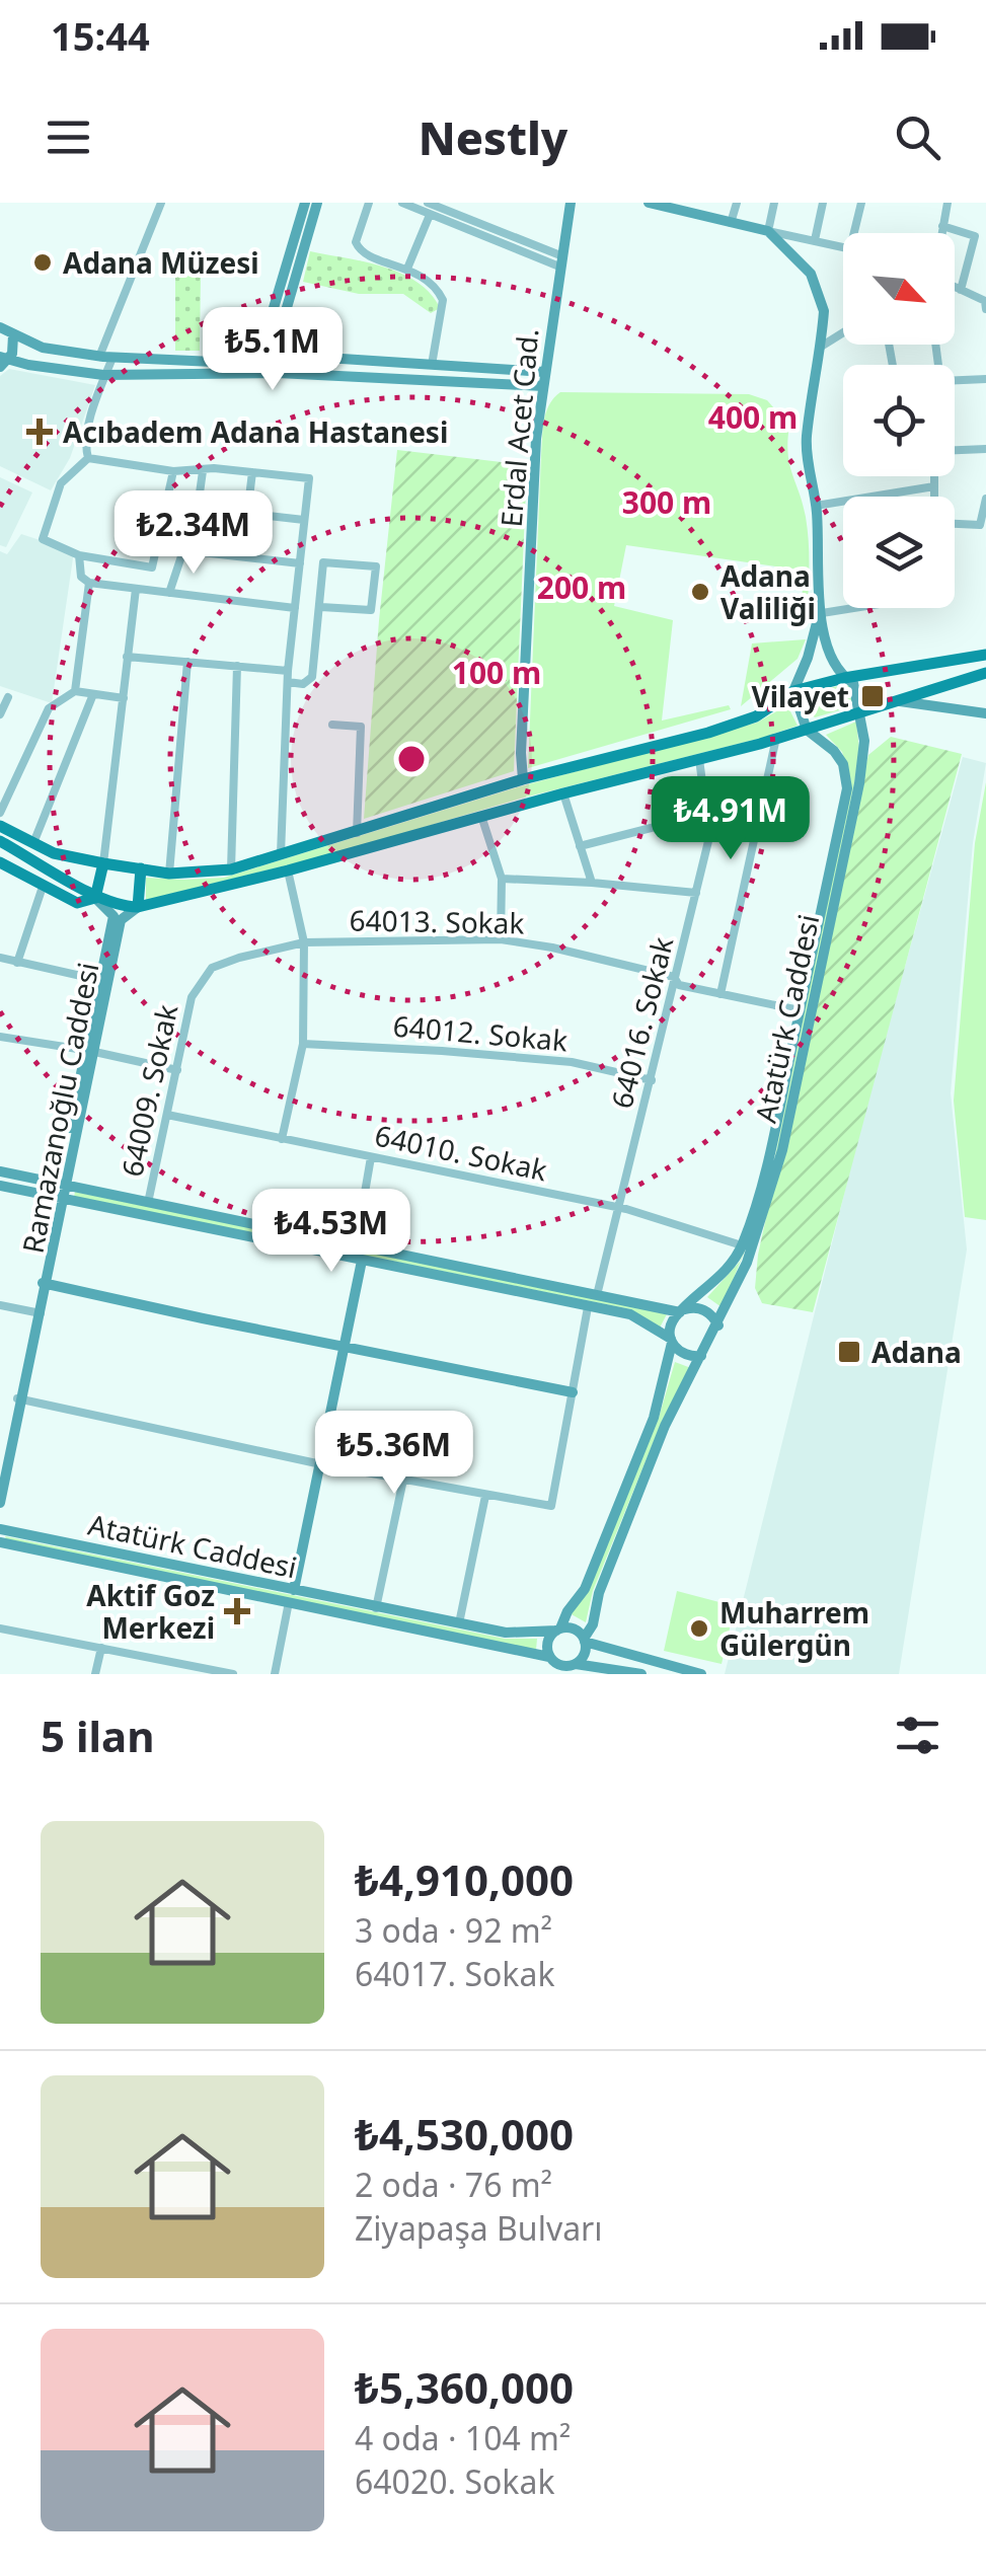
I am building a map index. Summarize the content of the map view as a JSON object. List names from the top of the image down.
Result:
{
  "streets": {
    "main road": ["Erdal Acet Cad.", "Atatürk Caddesi", "Ramazanoğlu Caddesi"],
    "street": [
      "64013. Sokak",
      "64016. Sokak",
      "64012. Sokak",
      "64009. Sokak",
      "64010. Sokak"
    ]
  },
  "crossings": [
    ["64013. Sokak", "Atatürk Caddesi"],
    ["64013. Sokak", "64016. Sokak"],
    ["64013. Sokak", "64009. Sokak"],
    ["Atatürk Caddesi", "64010. Sokak"],
    ["64016. Sokak", "64012. Sokak"],
    ["64016. Sokak", "64010. Sokak"],
    ["64009. Sokak", "64010. Sokak"]
  ],
  "places": {
    "other": ["Adana Müzesi", "Adana Valiliği", "Muharrem Gülergün"],
    "health": ["Acıbadem Adana Hastanesi", "Aktif Goz Merkezi"],
    "transit": ["Vilayet", "Adana"]
  },
  "north": "bottom right",
  "page": {
    "status": "15:44",
    "header": "Nestly",
    "price": [
      "₺5.1M",
      "₺2.34M",
      "₺4.91M",
      "₺4.53M",
      "₺5.36M"
    ],
    "heading": "5 ilan",
    "list": [
      {
        "name": "₺4,910,000",
        "note": "3 oda · 92 m² · 64017. Sokak"
      },
      {
        "name": "₺4,530,000",
        "note": "2 oda · 76 m² · Ziyapaşa Bulvarı"
      },
      {
        "name": "₺5,360,000",
        "note": "4 oda · 104 m² · 64020. Sokak"
      }
    ]
  },
  "rings": [
    "400 m",
    "300 m",
    "200 m",
    "100 m"
  ]
}
